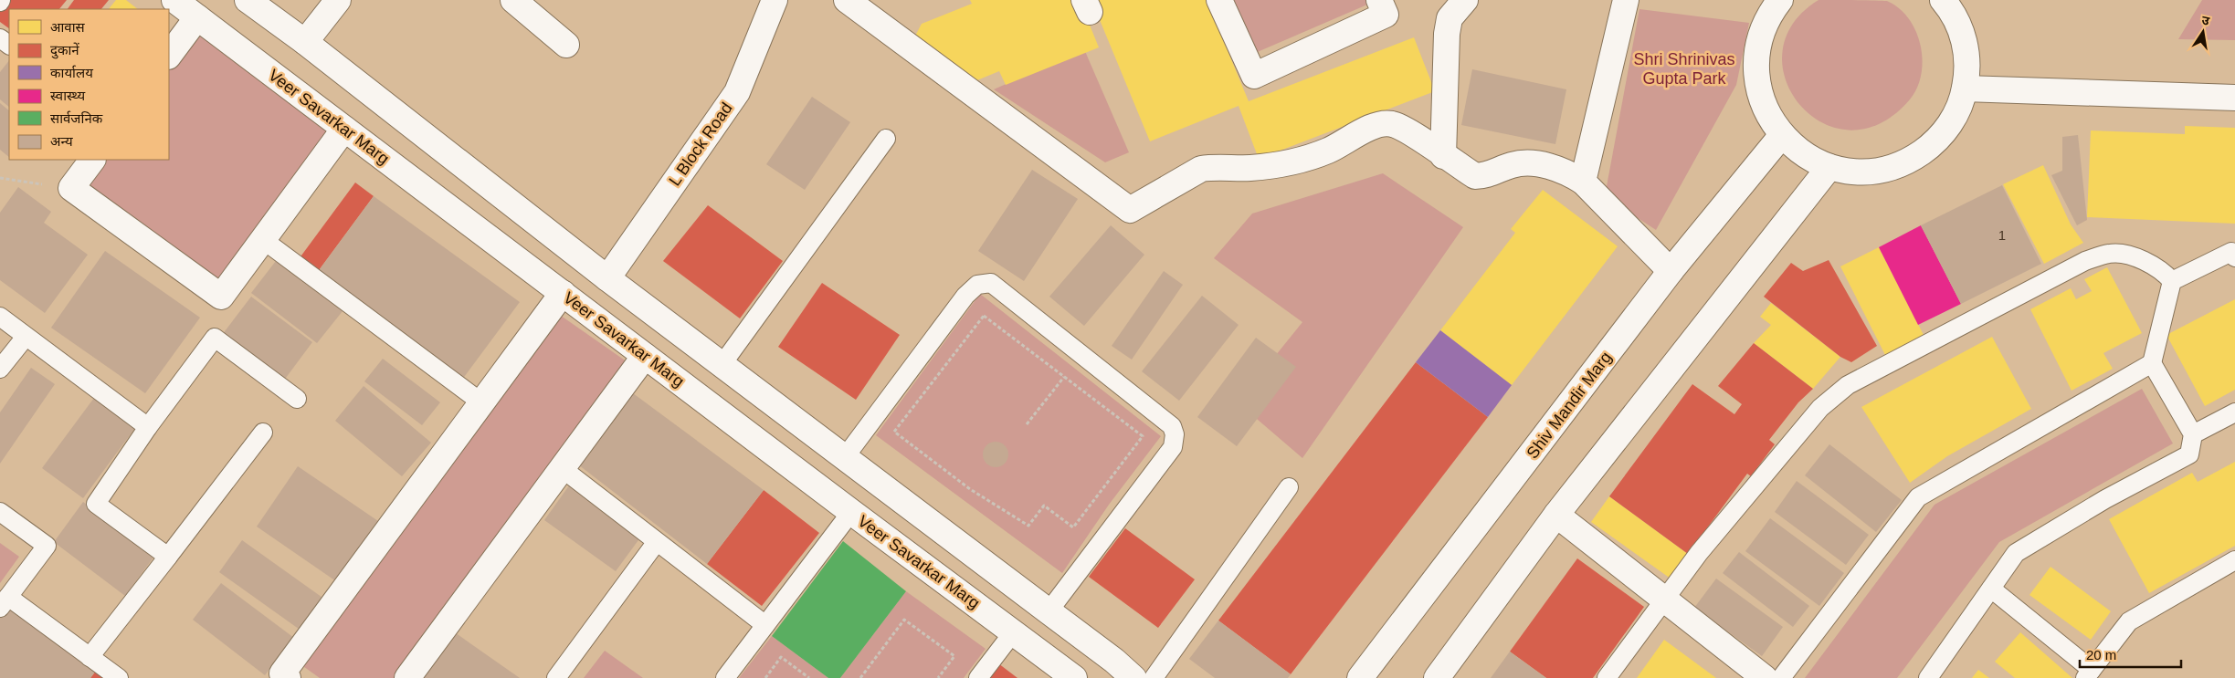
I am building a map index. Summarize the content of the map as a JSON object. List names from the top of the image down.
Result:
{
  "streets": {
    "street": ["Veer Savarkar Marg", "L Block Road", "Shiv Mandir Marg"]
  },
  "parks": ["Shri Shrinivas Gupta Park"],
  "house_numbers": ["1"],
  "legend": [
    "आवास",
    "दुकानें",
    "कार्यालय",
    "स्वास्थ्य",
    "सार्वजनिक",
    "अन्य"
  ],
  "scale_bar": "20 m",
  "north": "top"
}
